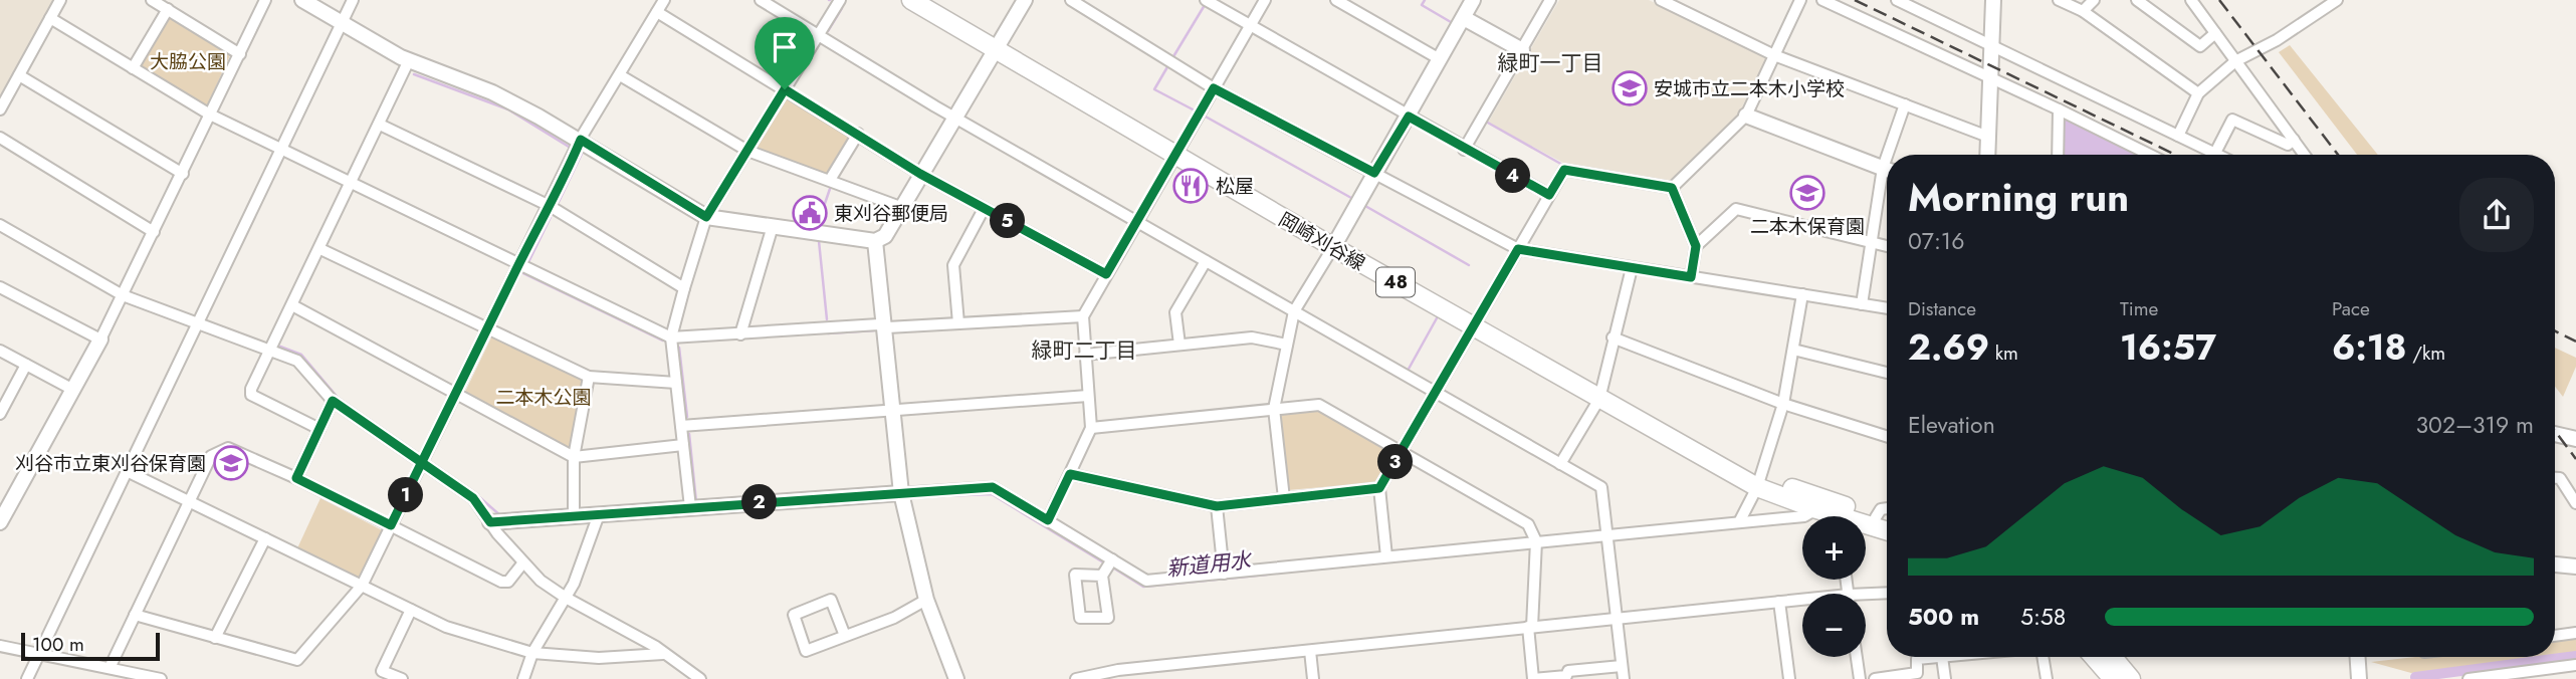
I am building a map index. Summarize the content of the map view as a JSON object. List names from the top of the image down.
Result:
{
  "streets": {
    "main road": ["岡崎刈谷線", "48"]
  },
  "districts": ["緑町一丁目", "緑町二丁目"],
  "water": ["新道用水"],
  "parks": ["大脇公園", "二本木公園"],
  "places": {
    "school or university": ["安城市立二本木小学校", "二本木保育園", "刈谷市立東刈谷保育園"],
    "restaurant": ["松屋"],
    "public building": ["東刈谷郵便局"]
  },
  "scale_bar": "100 m",
  "page": {
    "heading": ["Morning run", "07:16"],
    "pins": [
      "4",
      "5",
      "3",
      "1",
      "2"
    ],
    "stats": [
      ["Distance", "2.69 km"],
      ["Time", "16:57"],
      ["Pace", "6:18 /km"]
    ],
    "chart": ["Elevation", "302–319 m"],
    "map_buttons": ["+", "−"],
    "list": [
      {
        "name": "500 m",
        "note": "5:58"
      }
    ],
    "scale": "100 m"
  }
}
